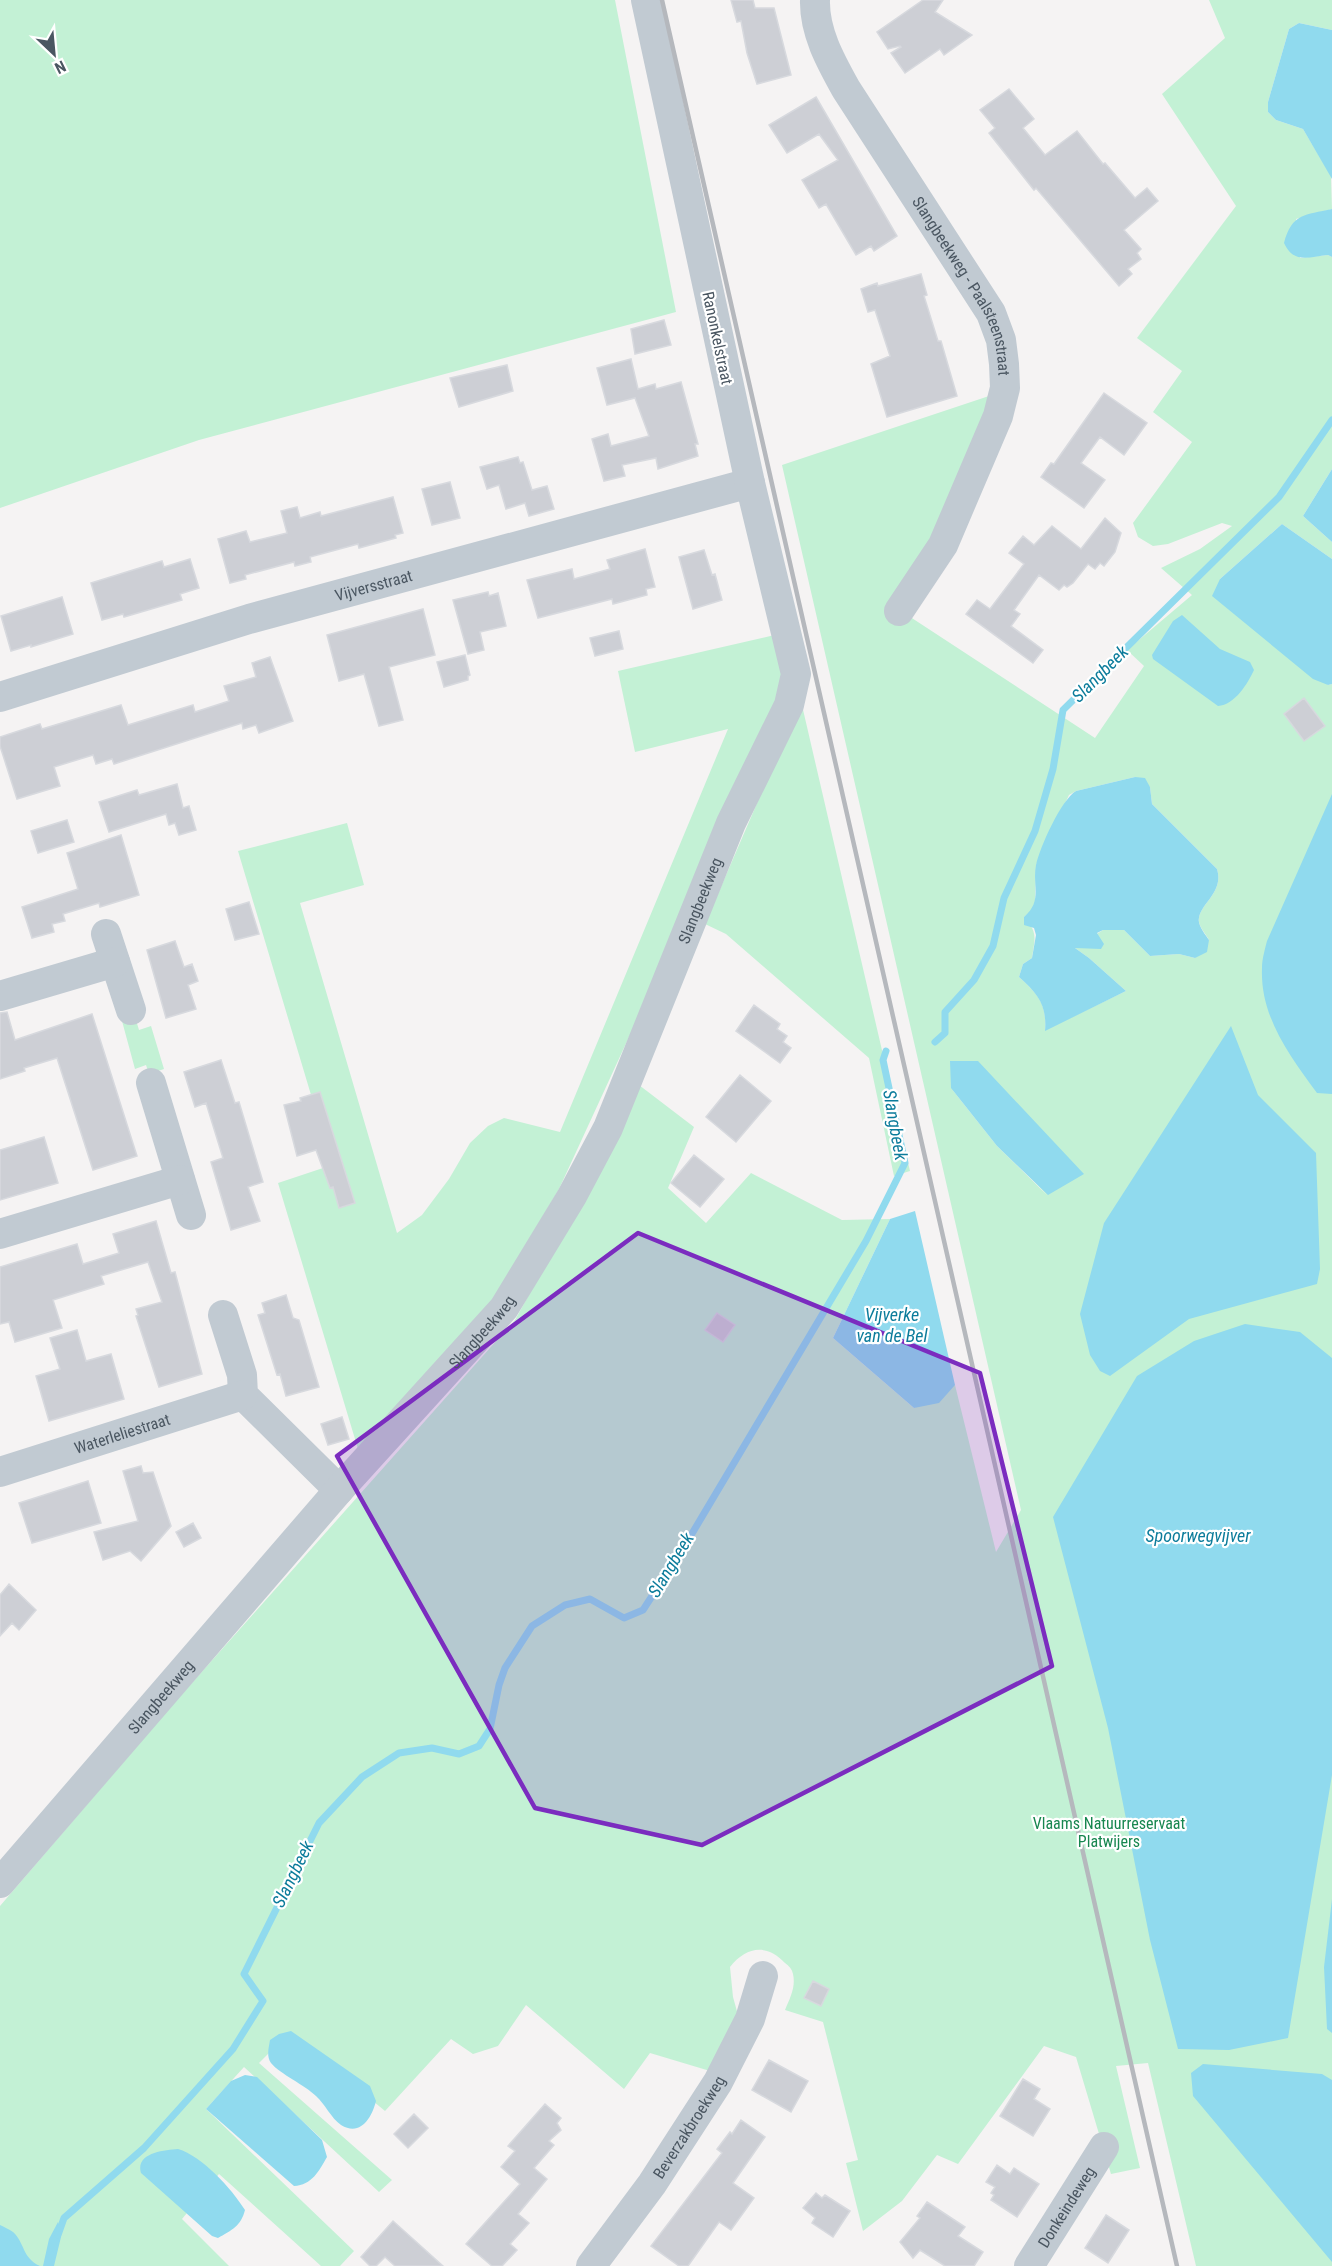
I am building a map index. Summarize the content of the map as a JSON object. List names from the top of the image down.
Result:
{
  "streets": {
    "street": [
      "Slangbeekweg - Paalsteenstraat",
      "Ranonkelstraat",
      "Vijversstraat",
      "Slangbeekweg",
      "Waterleliestraat",
      "Beverzakbroekweg",
      "Donkeindeweg"
    ]
  },
  "crossings": [
    ["Ranonkelstraat", "Vijversstraat"],
    ["Ranonkelstraat", "Slangbeekweg"]
  ],
  "water": ["Slangbeek", "Vijverke van de Bel", "Spoorwegvijver"],
  "parks": ["Vlaams Natuurreservaat Platwijers"],
  "north": "bottom right"
}
